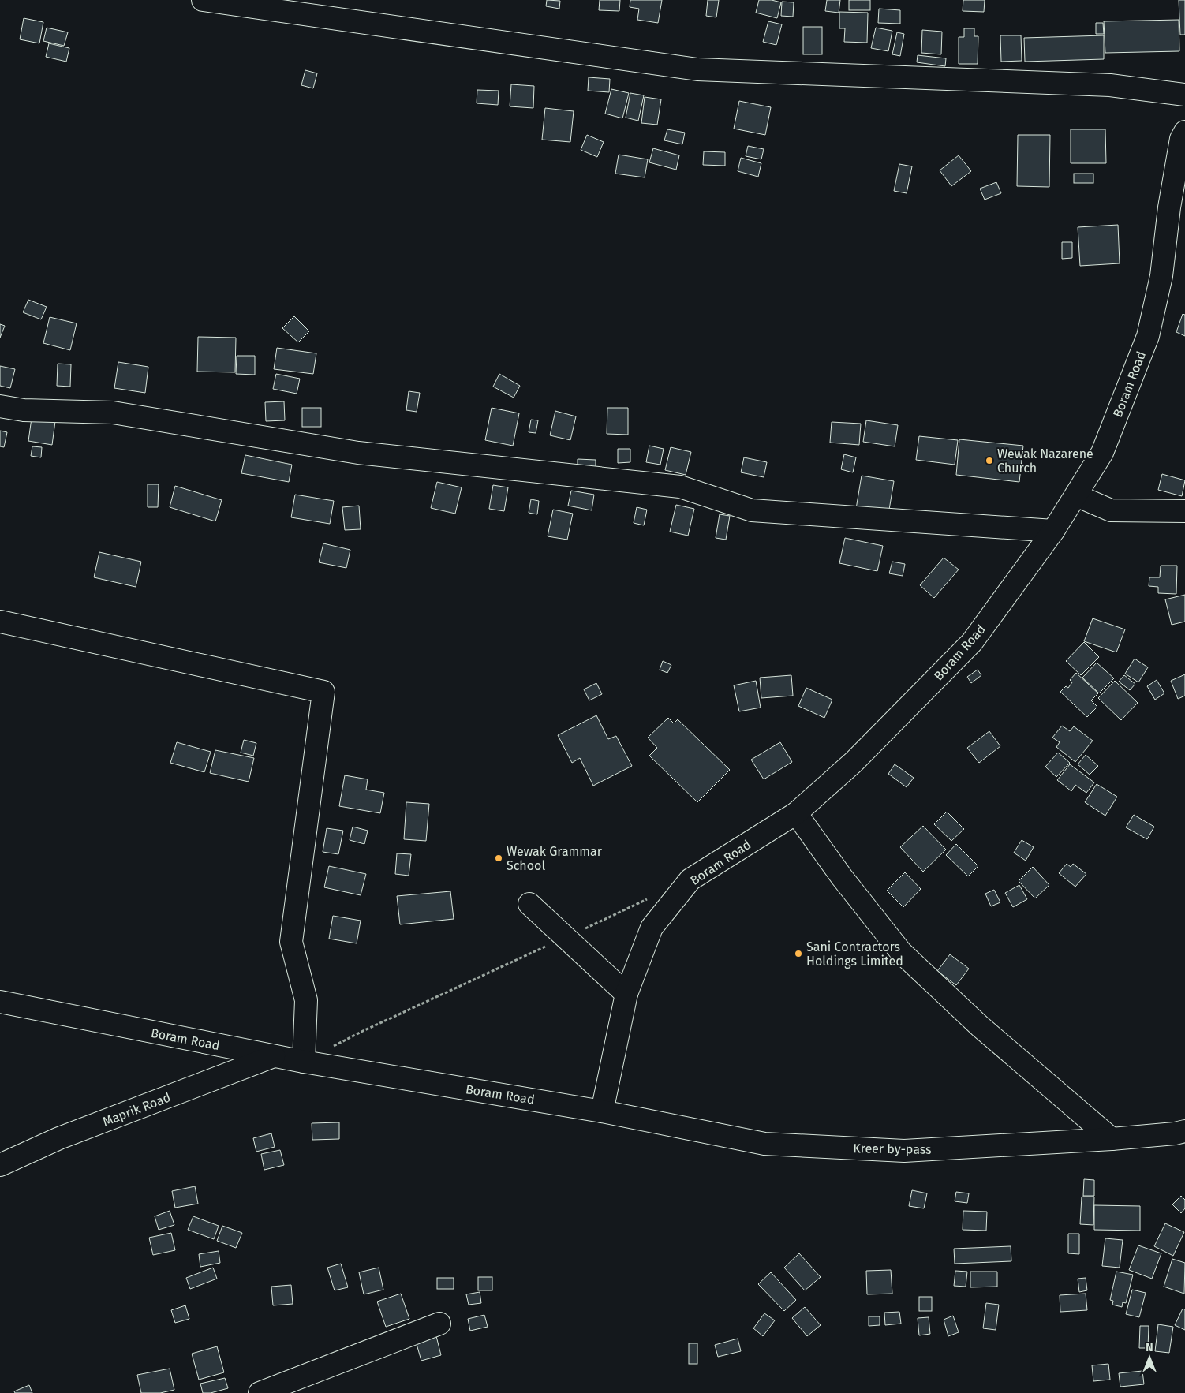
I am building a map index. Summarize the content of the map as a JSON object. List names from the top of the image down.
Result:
{
  "streets": {
    "street": ["Boram Road", "Maprik Road", "Kreer by-pass"]
  },
  "crossings": [
    ["Boram Road", "Maprik Road"],
    ["Boram Road", "Kreer by-pass"]
  ],
  "places": ["Wewak Nazarene Church", "Wewak Grammar School", "Sani Contractors Holdings Limited"],
  "north": "top"
}
